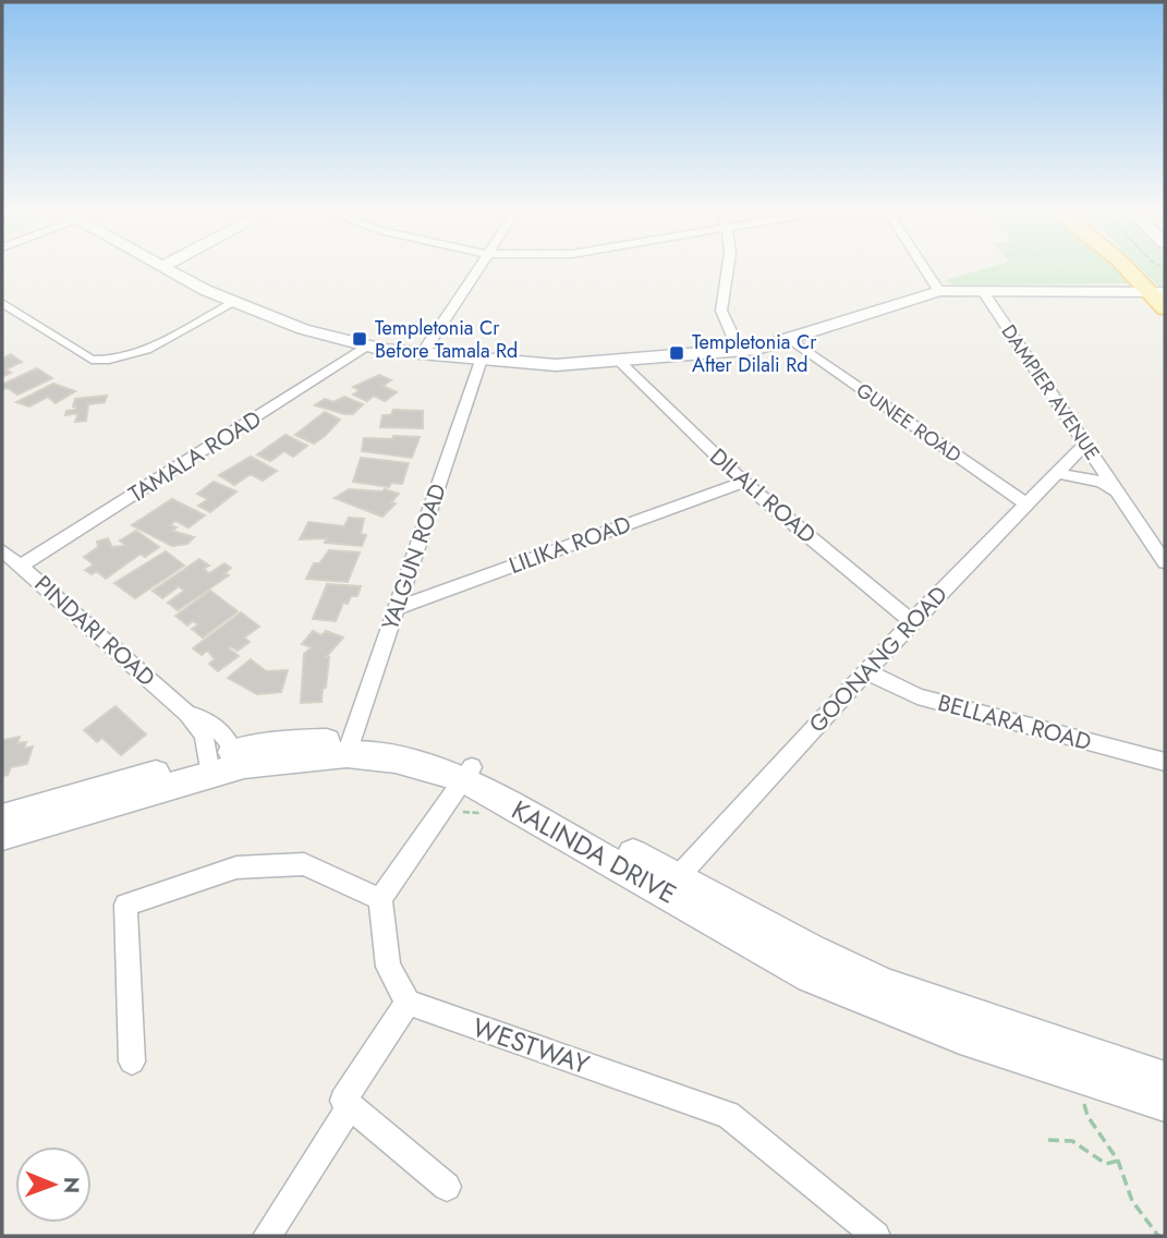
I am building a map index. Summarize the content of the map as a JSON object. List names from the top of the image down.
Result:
{
  "streets": {
    "street": [
      "DAMPIER AVENUE",
      "GUNEE ROAD",
      "TAMALA ROAD",
      "DILALI ROAD",
      "LILIKA ROAD",
      "YALGUN ROAD",
      "PINDARI ROAD",
      "GOONANG ROAD",
      "BELLARA ROAD",
      "KALINDA DRIVE",
      "WESTWAY"
    ]
  },
  "crossings": [
    ["DAMPIER AVENUE", "GOONANG ROAD"],
    ["GUNEE ROAD", "GOONANG ROAD"],
    ["TAMALA ROAD", "PINDARI ROAD"],
    ["DILALI ROAD", "LILIKA ROAD"],
    ["DILALI ROAD", "GOONANG ROAD"],
    ["LILIKA ROAD", "YALGUN ROAD"],
    ["YALGUN ROAD", "KALINDA DRIVE"],
    ["PINDARI ROAD", "KALINDA DRIVE"],
    ["GOONANG ROAD", "BELLARA ROAD"],
    ["GOONANG ROAD", "KALINDA DRIVE"]
  ],
  "places": {
    "transit": ["Templetonia Cr Before Tamala Rd", "Templetonia Cr After Dilali Rd"]
  },
  "north": "right"
}
